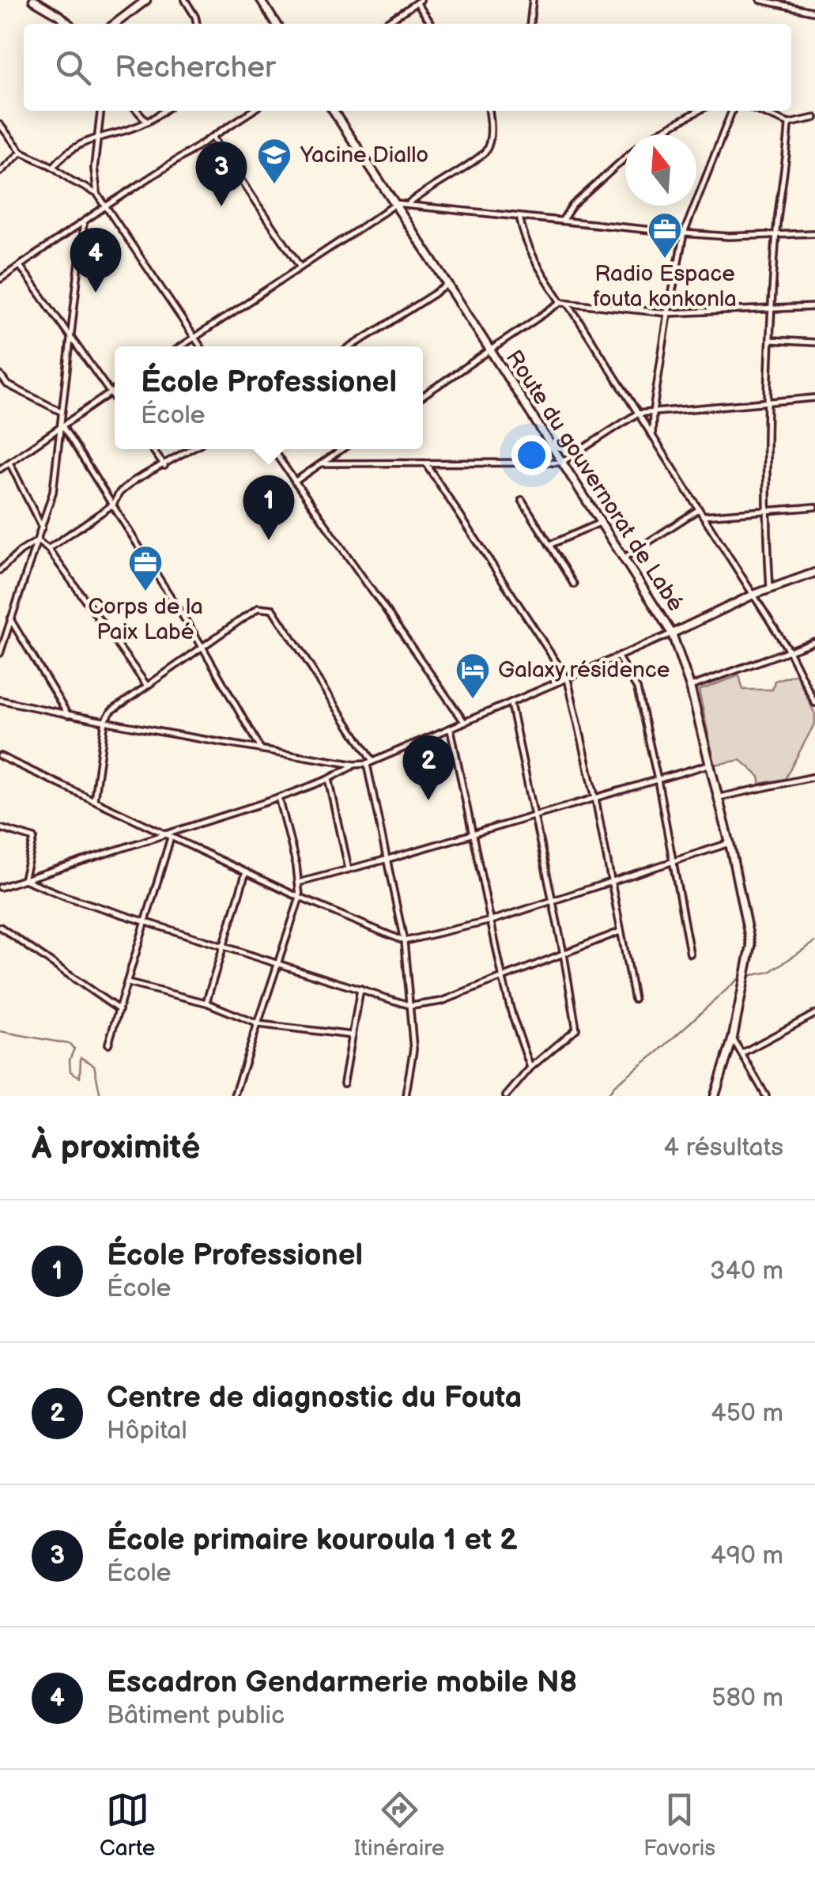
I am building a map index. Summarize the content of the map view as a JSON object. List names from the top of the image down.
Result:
{
  "streets": {
    "street": ["Route du gouvernorat de Labé"]
  },
  "places": {
    "school or university": ["Yacine Diallo"],
    "office": ["Radio Espace fouta konkonla", "Corps de la Paix Labé"],
    "hotel": ["Galaxy résidence"]
  },
  "north": "top",
  "page": {
    "search": "Rechercher",
    "pins": [
      "3",
      "4",
      "1",
      "2"
    ],
    "popup": ["École Professionel", "École"],
    "heading": ["À proximité", "4 résultats"],
    "list": [
      {
        "mark": "1",
        "name": "École Professionel",
        "note": "École",
        "value": "340 m"
      },
      {
        "mark": "2",
        "name": "Centre de diagnostic du Fouta",
        "note": "Hôpital",
        "value": "450 m"
      },
      {
        "mark": "3",
        "name": "École primaire kouroula 1 et 2",
        "note": "École",
        "value": "490 m"
      },
      {
        "mark": "4",
        "name": "Escadron Gendarmerie mobile N8",
        "note": "Bâtiment public",
        "value": "580 m"
      }
    ],
    "nav": ["Carte", "Itinéraire", "Favoris"]
  }
}
